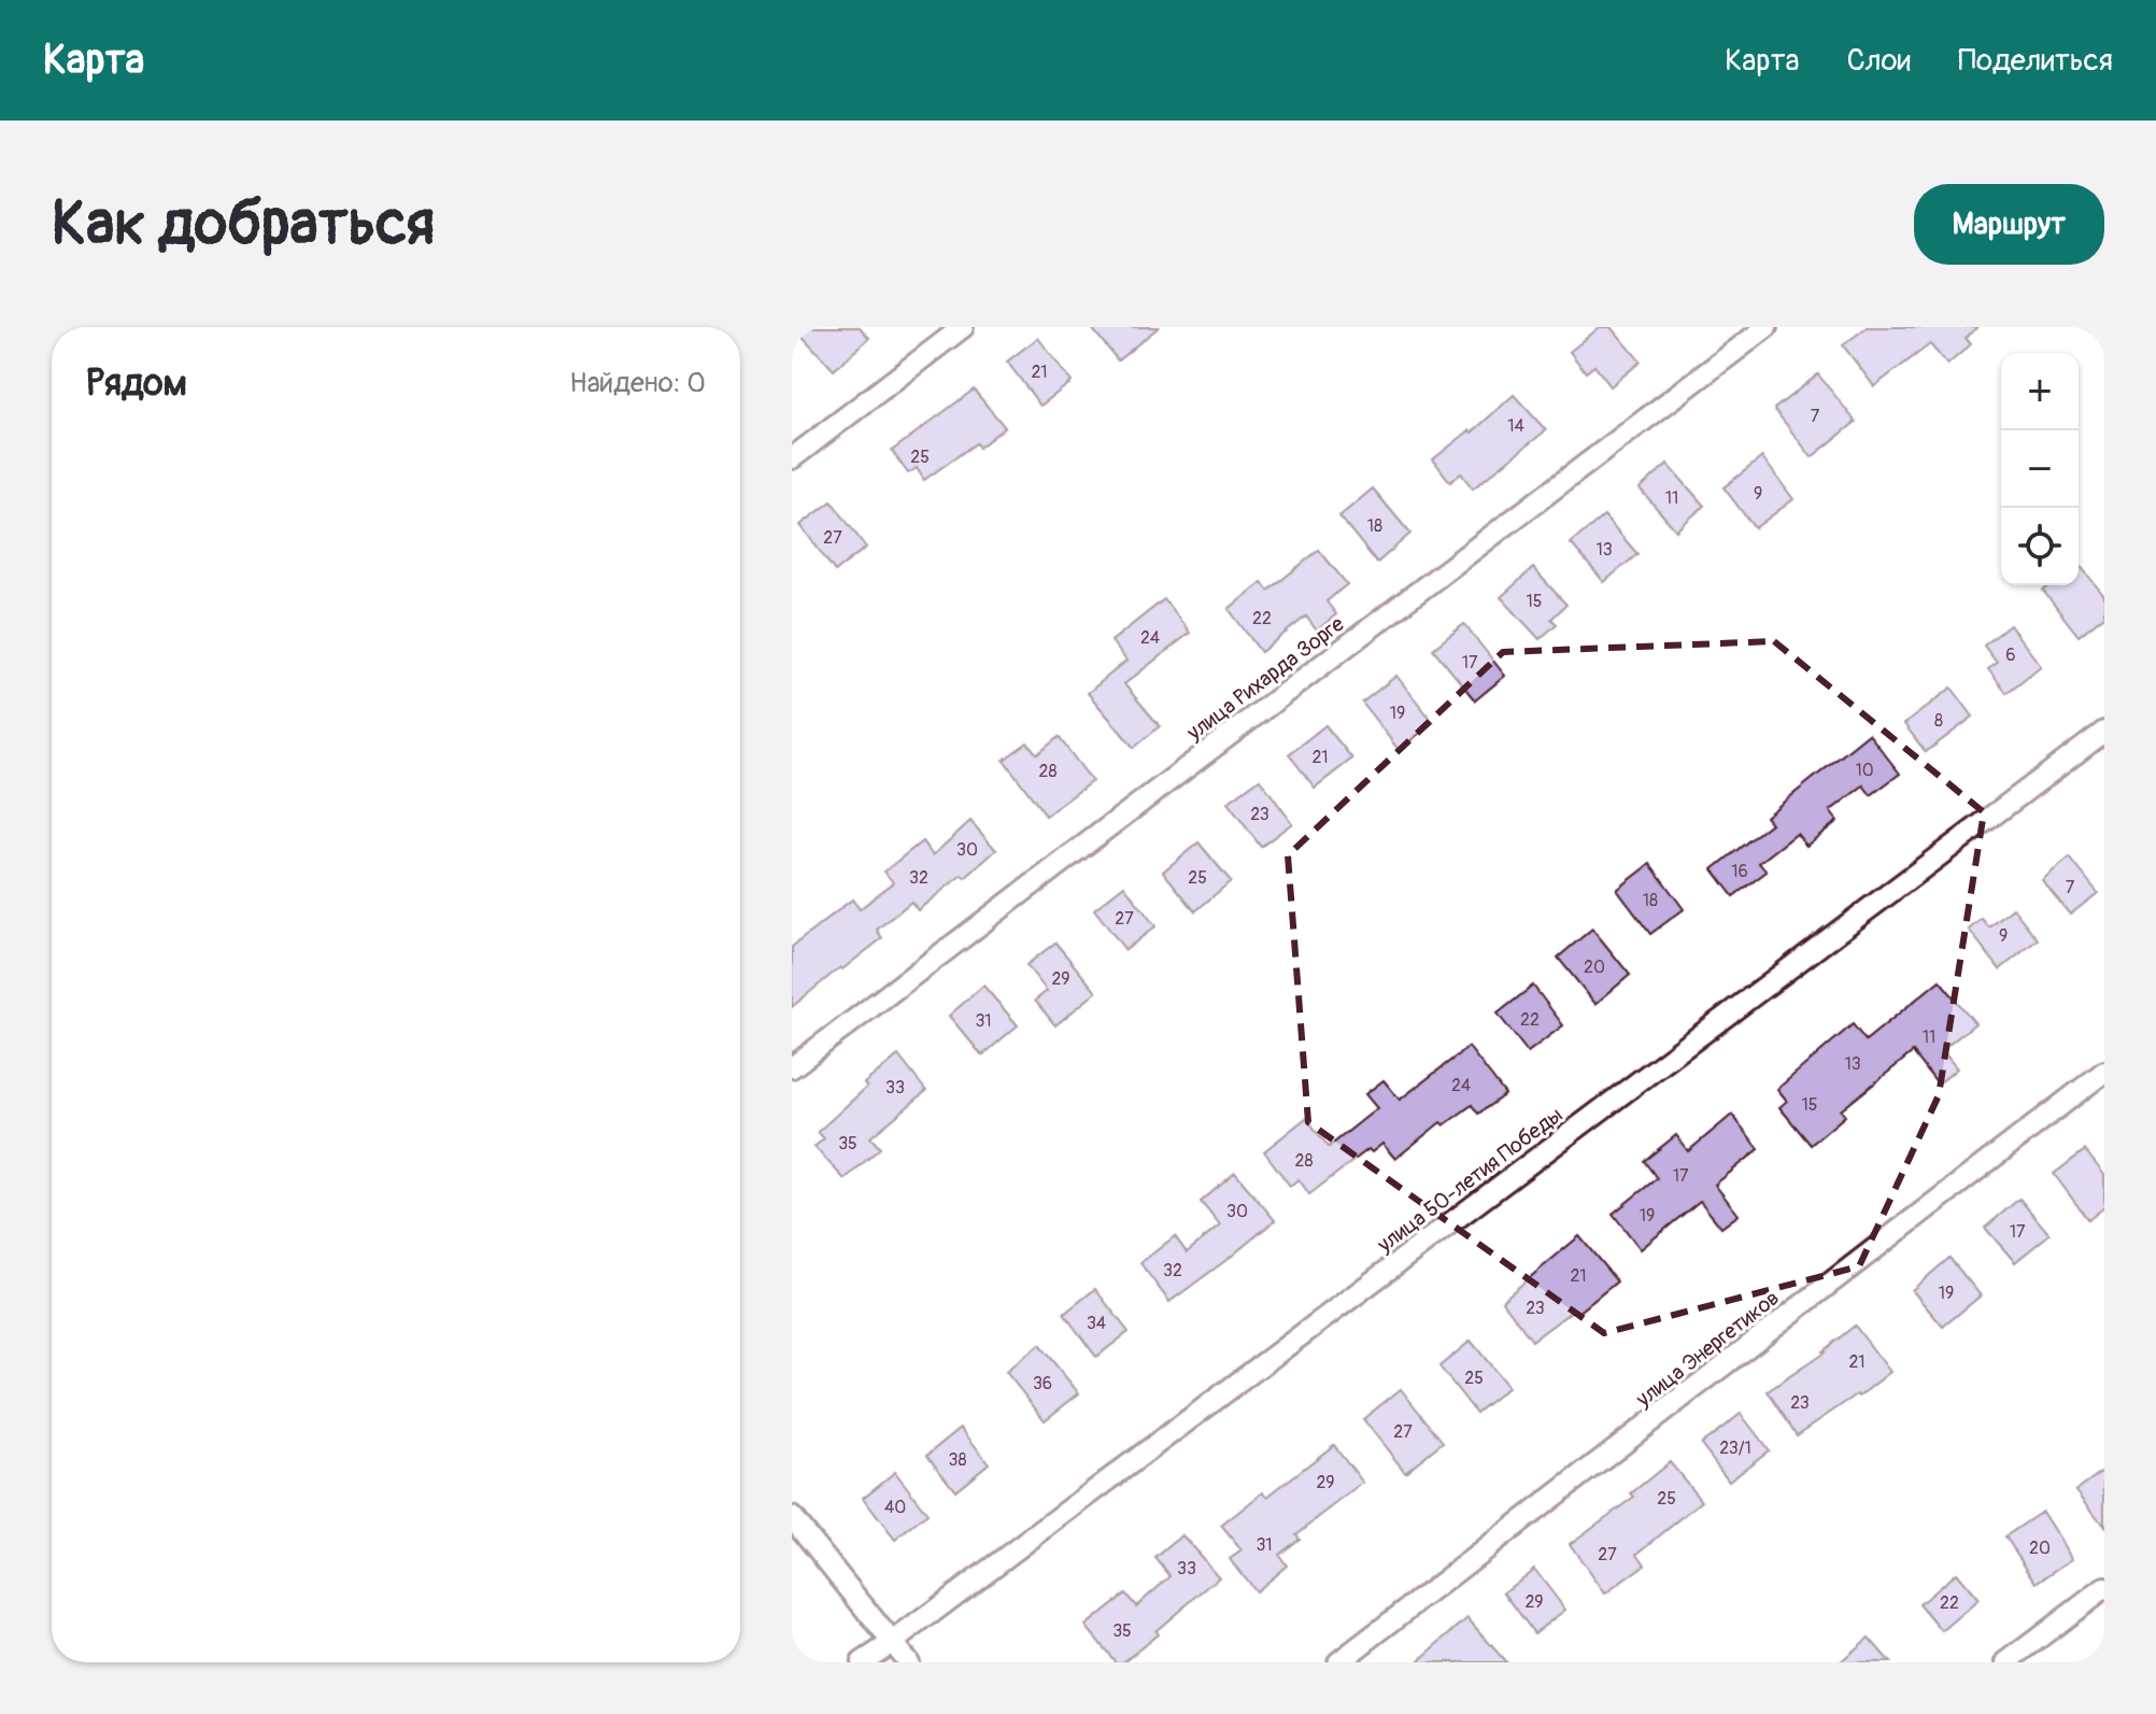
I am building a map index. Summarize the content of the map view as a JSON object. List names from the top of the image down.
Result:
{
  "streets": {
    "street": ["улица Рихарда Зорге", "улица 50-летия Победы", "улица Энергетиков"]
  },
  "house_numbers": [
    "21",
    "7",
    "14",
    "25",
    "9",
    "11",
    "18",
    "27",
    "13",
    "15",
    "22",
    "24",
    "6",
    "17",
    "19",
    "8",
    "21",
    "10",
    "28",
    "23",
    "30",
    "16",
    "32",
    "25",
    "7",
    "18",
    "27",
    "9",
    "20",
    "29",
    "22",
    "31",
    "11",
    "13",
    "24",
    "33",
    "15",
    "35",
    "28",
    "17",
    "30",
    "19",
    "17",
    "32",
    "21",
    "19",
    "23",
    "34",
    "21",
    "25",
    "36",
    "23",
    "27",
    "23/1",
    "38",
    "29",
    "25",
    "40",
    "31",
    "20",
    "27",
    "33",
    "29",
    "22",
    "35"
  ],
  "page": {
    "header": "Карта",
    "nav": ["Карта", "Слои", "Поделиться"],
    "buttons": "Маршрут",
    "title": "Как добраться",
    "heading": ["Рядом", "Найдено: 0"],
    "map_buttons": ["+", "−"]
  }
}
